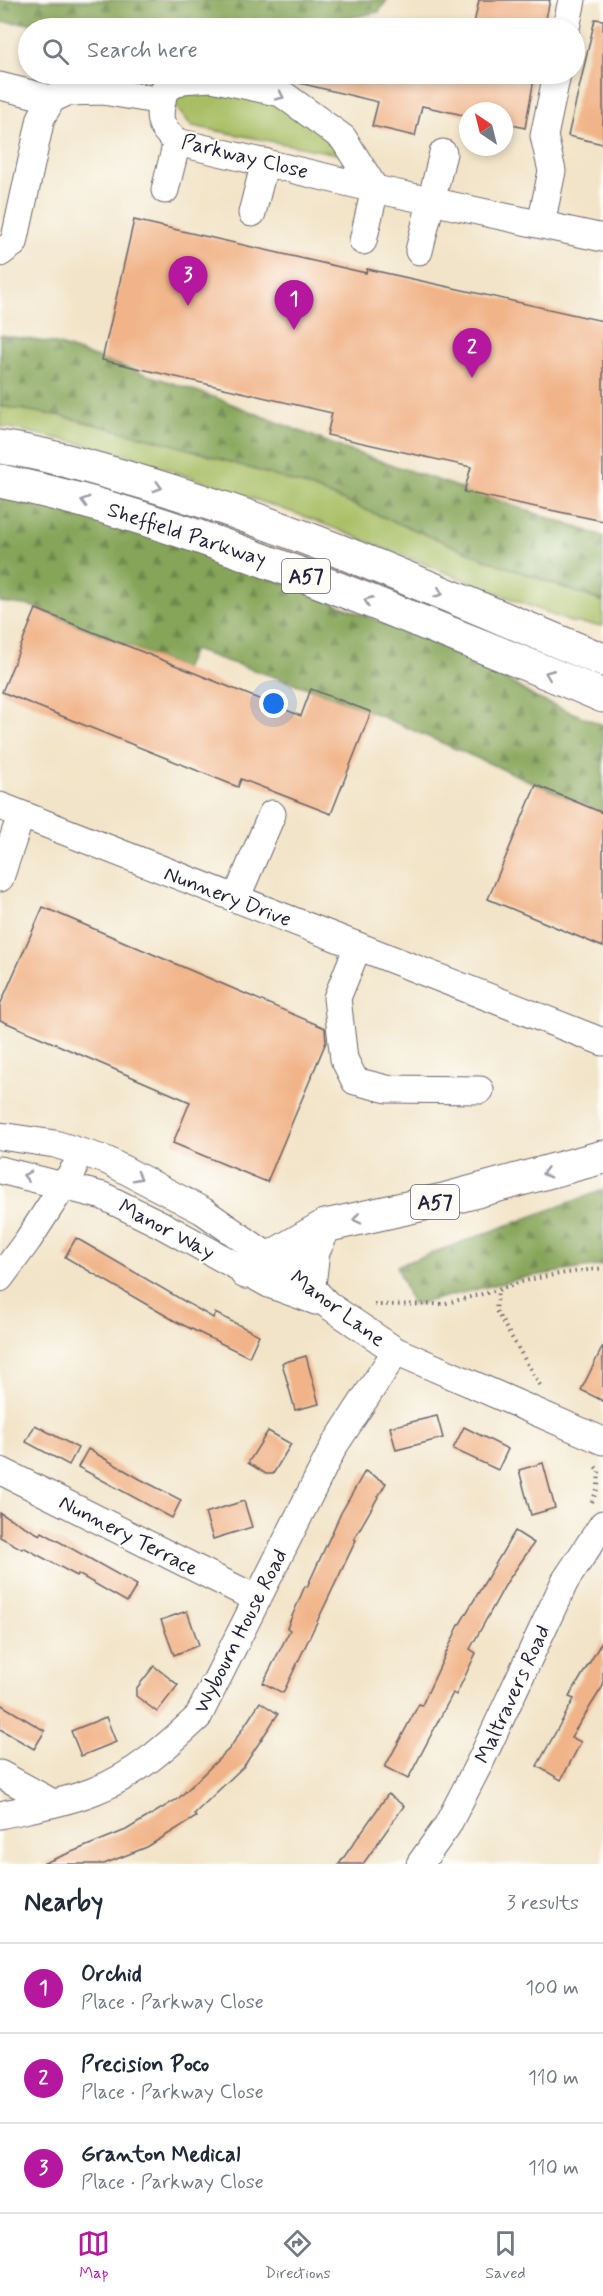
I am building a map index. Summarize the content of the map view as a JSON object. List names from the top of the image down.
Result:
{
  "streets": {
    "highway": ["Sheffield Parkway", "A57"],
    "street": [
      "Parkway Close",
      "Nunnery Drive",
      "Manor Way",
      "Manor Lane",
      "Nunnery Terrace",
      "Wybourn House Road",
      "Maltravers Road"
    ]
  },
  "crossings": [
    ["A57", "Manor Way"],
    ["A57", "Manor Lane"],
    ["Manor Way", "Manor Lane"],
    ["Manor Lane", "Wybourn House Road"],
    ["Nunnery Terrace", "Wybourn House Road"]
  ],
  "north": "top left",
  "page": {
    "search": "Search here",
    "pins": ["3", "1", "2"],
    "heading": ["Nearby", "3 results"],
    "list": [
      {
        "mark": "1",
        "name": "Orchid",
        "note": "Place · Parkway Close",
        "value": "100 m"
      },
      {
        "mark": "2",
        "name": "Precision Poco",
        "note": "Place · Parkway Close",
        "value": "110 m"
      },
      {
        "mark": "3",
        "name": "Granton Medical",
        "note": "Place · Parkway Close",
        "value": "110 m"
      }
    ],
    "nav": ["Map", "Directions", "Saved"]
  }
}
